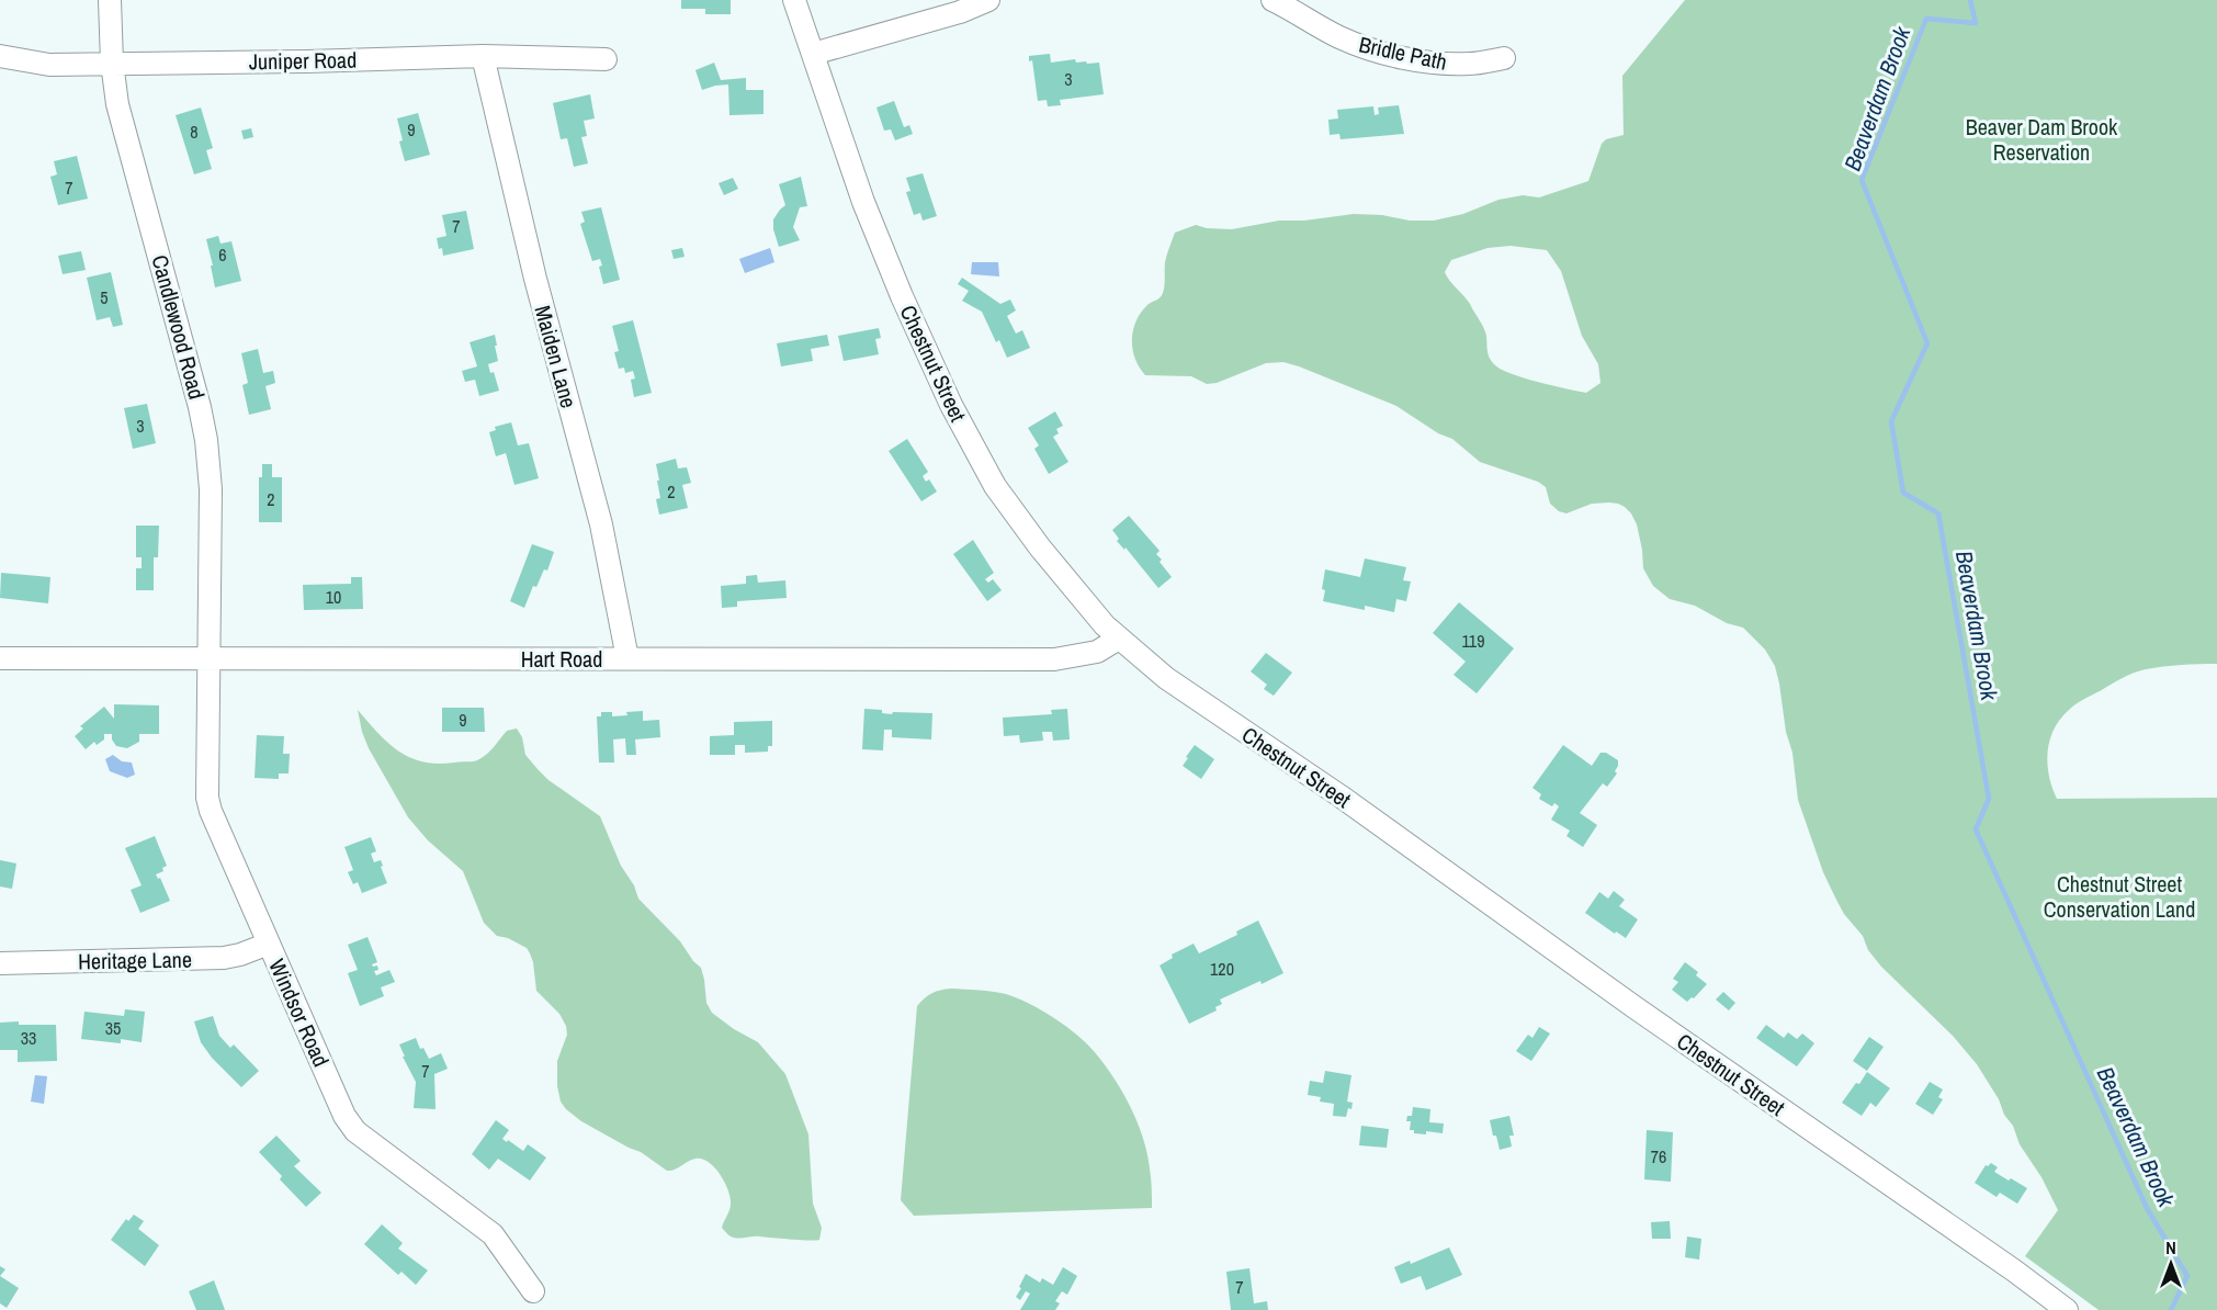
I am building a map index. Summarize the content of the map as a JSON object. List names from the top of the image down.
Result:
{
  "streets": {
    "street": [
      "Bridle Path",
      "Juniper Road",
      "Candlewood Road",
      "Maiden Lane",
      "Chestnut Street",
      "Hart Road",
      "Heritage Lane",
      "Windsor Road"
    ]
  },
  "crossings": [
    ["Juniper Road", "Candlewood Road"],
    ["Juniper Road", "Maiden Lane"],
    ["Candlewood Road", "Hart Road"],
    ["Candlewood Road", "Windsor Road"],
    ["Maiden Lane", "Hart Road"],
    ["Chestnut Street", "Hart Road"],
    ["Hart Road", "Windsor Road"],
    ["Heritage Lane", "Windsor Road"]
  ],
  "water": ["Beaverdam Brook"],
  "parks": ["Beaver Dam Brook Reservation", "Chestnut Street Conservation Land"],
  "house_numbers": [
    "3",
    "9",
    "8",
    "7",
    "7",
    "6",
    "5",
    "3",
    "2",
    "2",
    "10",
    "119",
    "9",
    "120",
    "35",
    "33",
    "7",
    "76",
    "7"
  ],
  "north": "top"
}
